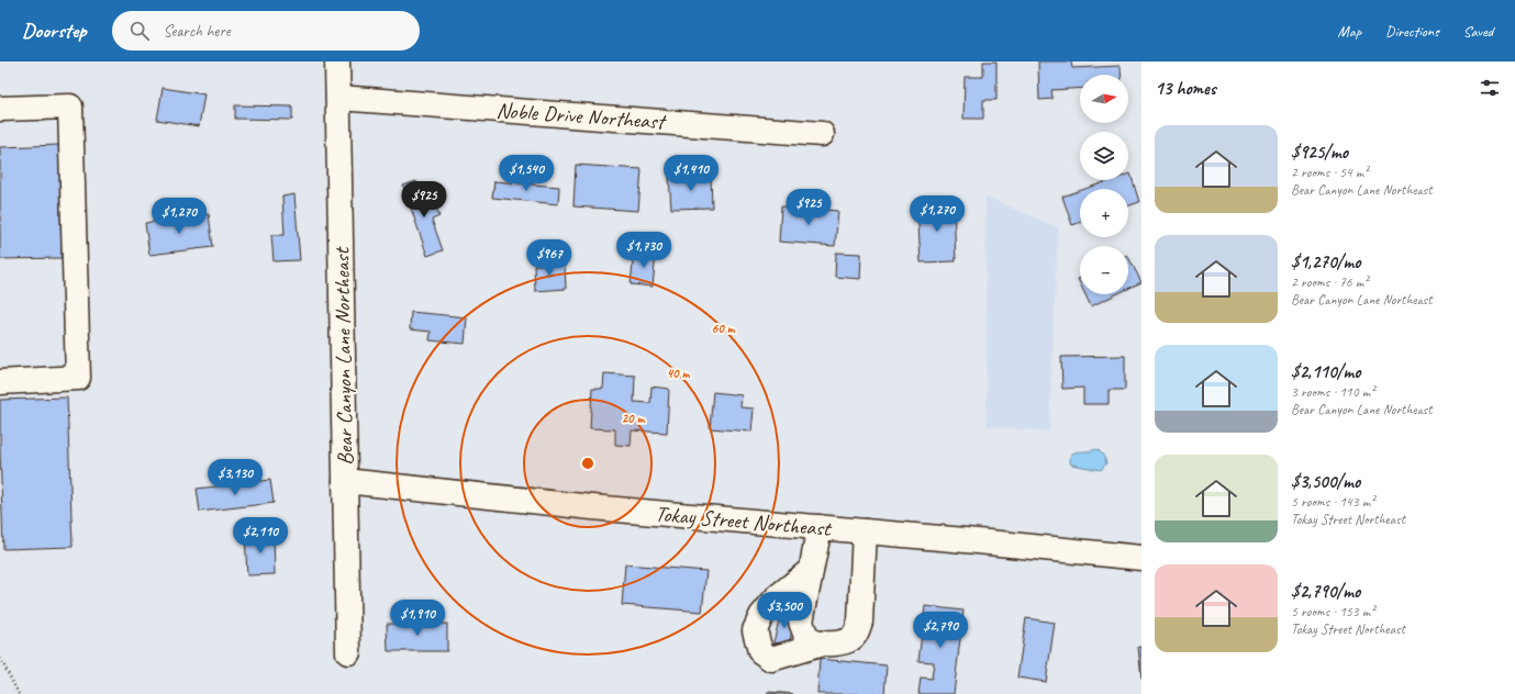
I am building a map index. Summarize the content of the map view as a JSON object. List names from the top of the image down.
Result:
{
  "streets": {
    "street": ["Noble Drive Northeast", "Bear Canyon Lane Northeast", "Tokay Street Northeast"]
  },
  "crossings": [
    ["Noble Drive Northeast", "Bear Canyon Lane Northeast"],
    ["Bear Canyon Lane Northeast", "Tokay Street Northeast"]
  ],
  "north": "right",
  "page": {
    "header": "Doorstep",
    "search": "Search here",
    "nav": ["Map", "Directions", "Saved"],
    "heading": "13 homes",
    "map_buttons": ["+", "−"],
    "list": [
      {
        "name": "$925/mo",
        "note": "2 rooms · 54 m² · Bear Canyon Lane Northeast"
      },
      {
        "name": "$1,270/mo",
        "note": "2 rooms · 76 m² · Bear Canyon Lane Northeast"
      },
      {
        "name": "$2,110/mo",
        "note": "3 rooms · 110 m² · Bear Canyon Lane Northeast"
      },
      {
        "name": "$3,500/mo",
        "note": "5 rooms · 143 m² · Tokay Street Northeast"
      },
      {
        "name": "$2,790/mo",
        "note": "5 rooms · 153 m² · Tokay Street Northeast"
      }
    ],
    "price": [
      "$1,540",
      "$1,410",
      "$925",
      "$925",
      "$1,270",
      "$1,270",
      "$1,730",
      "$967",
      "$3,130",
      "$2,110",
      "$3,500",
      "$1,910",
      "$2,790"
    ]
  },
  "rings": ["60 m", "40 m", "20 m"]
}
